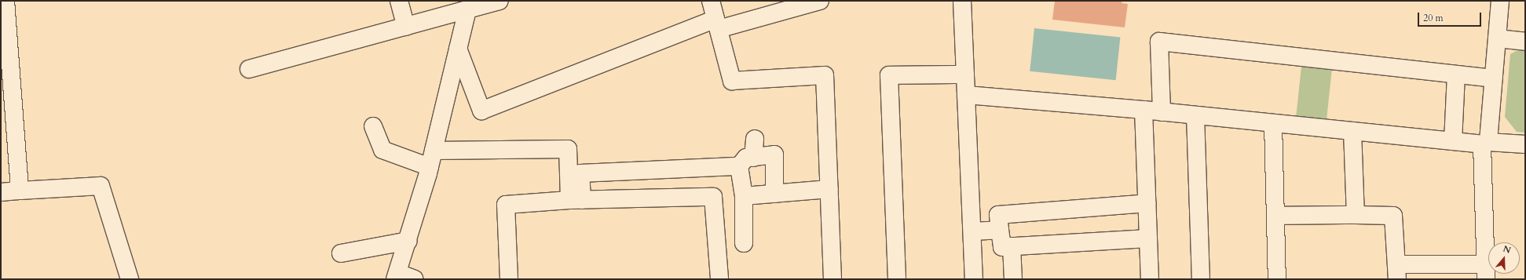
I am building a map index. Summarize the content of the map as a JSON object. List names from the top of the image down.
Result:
{
  "scale_bar": "20 m",
  "north": "top"
}
